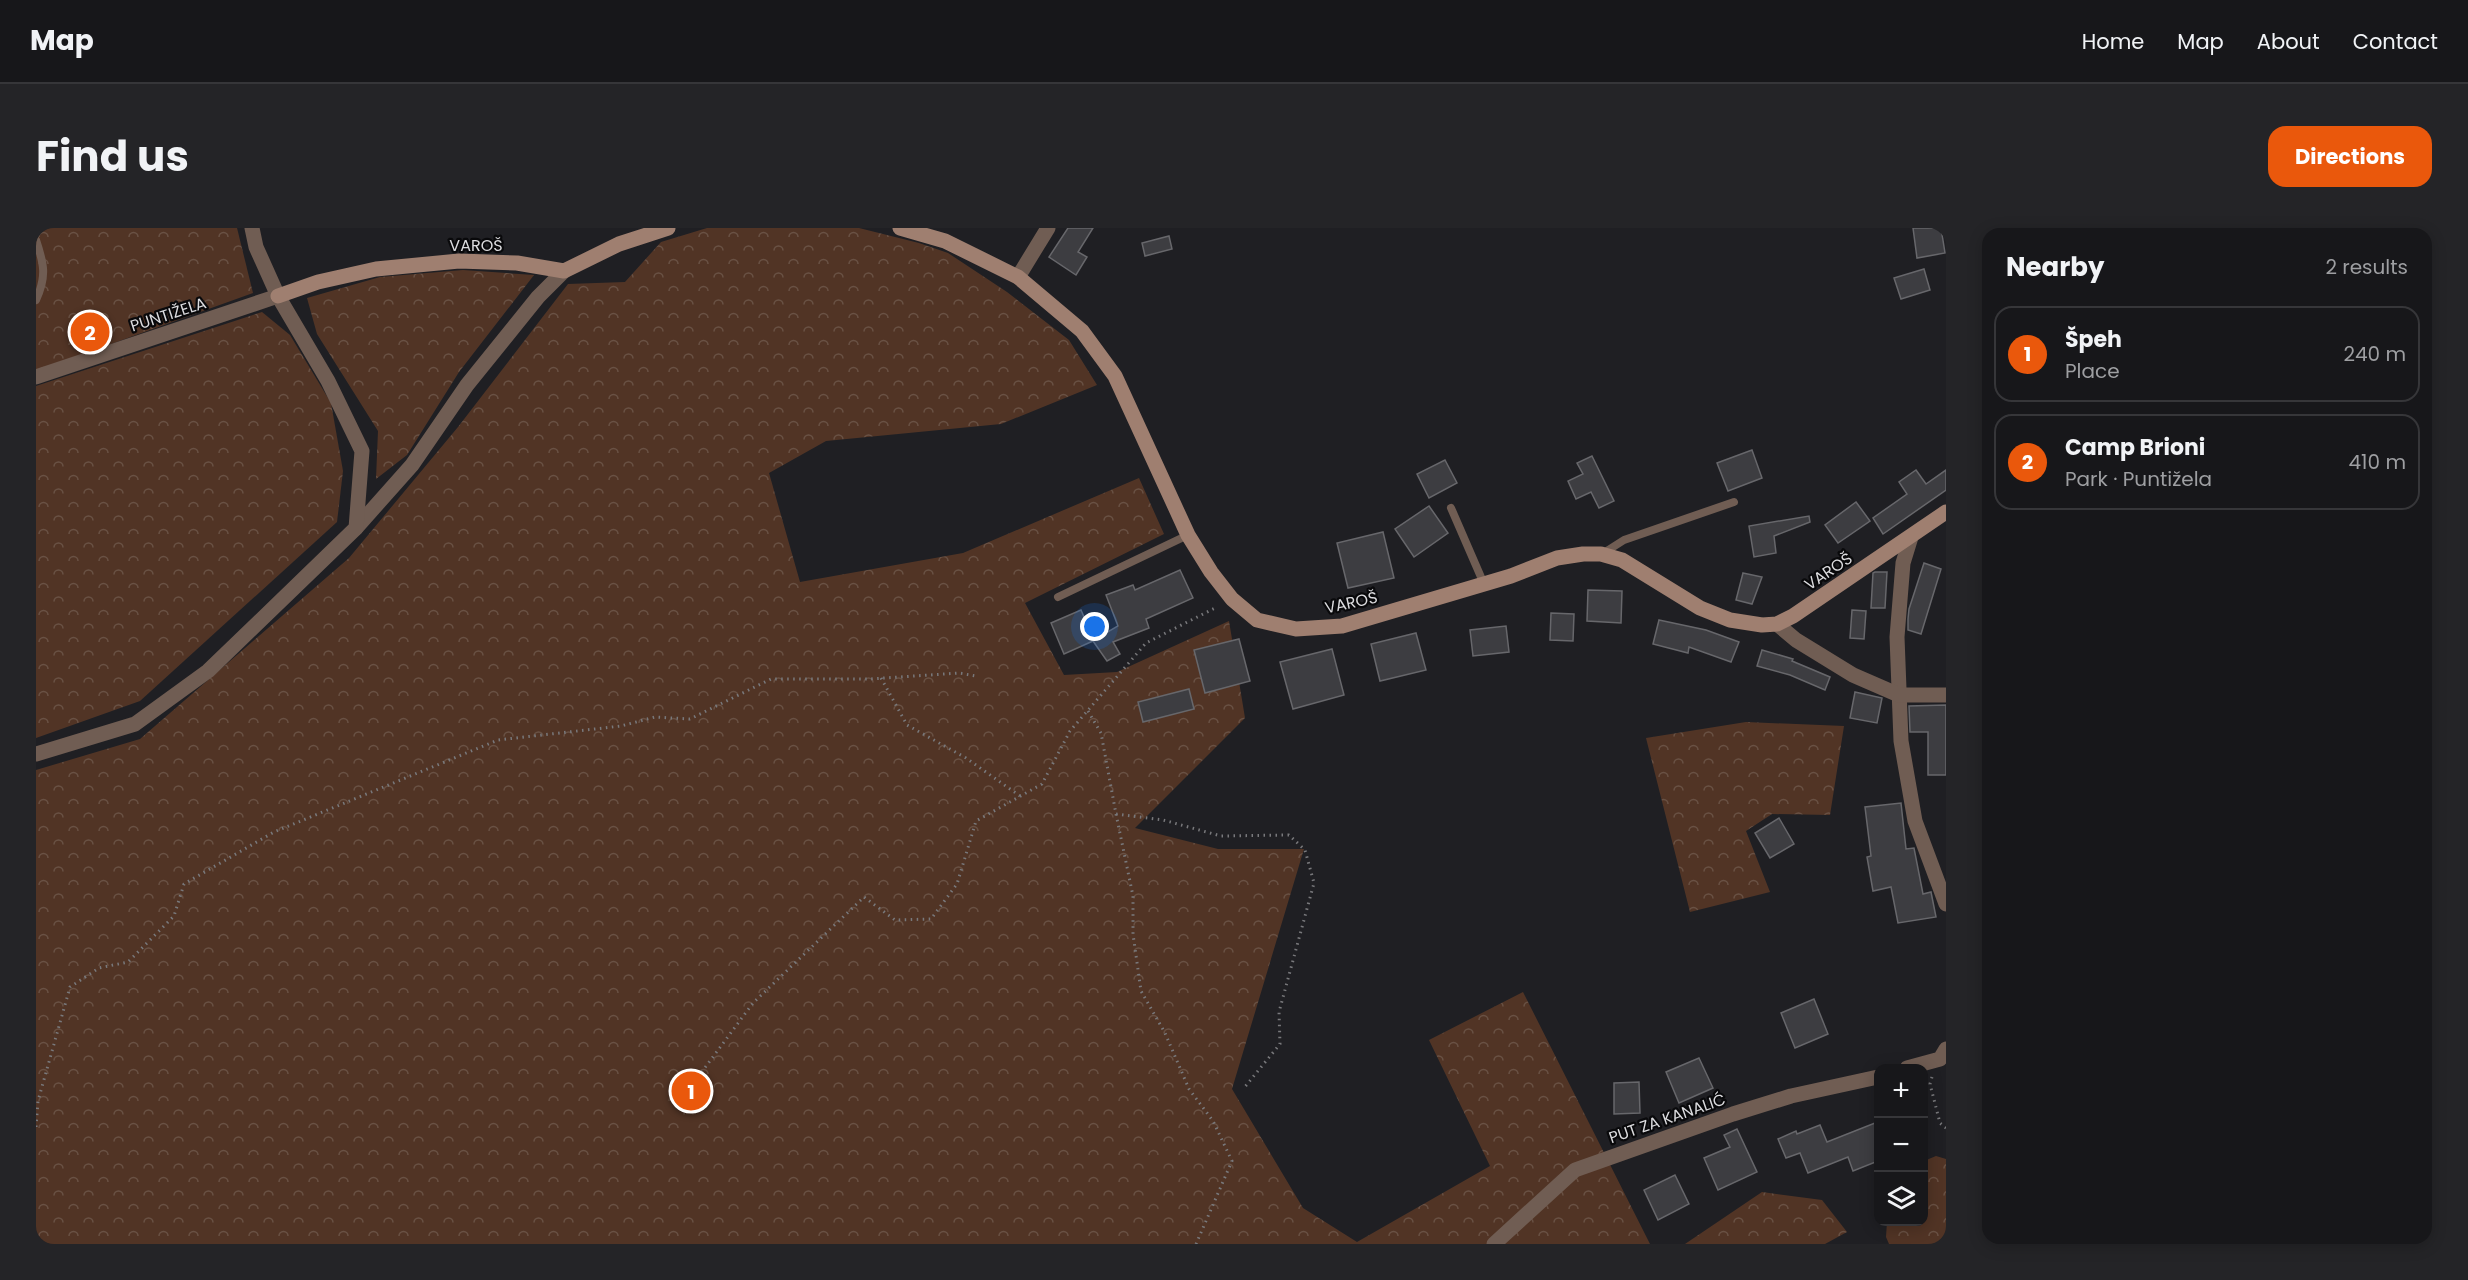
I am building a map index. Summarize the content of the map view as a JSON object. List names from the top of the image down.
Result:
{
  "streets": {
    "main road": ["VAROŠ"],
    "street": ["PUNTIŽELA", "PUT ZA KANALIĆ"]
  },
  "crossings": [
    ["VAROŠ", "PUNTIŽELA"]
  ],
  "page": {
    "header": "Map",
    "nav": [
      "Home",
      "Map",
      "About",
      "Contact"
    ],
    "title": "Find us",
    "buttons": "Directions",
    "heading": ["Nearby", "2 results"],
    "list": [
      {
        "mark": "1",
        "name": "Špeh",
        "note": "Place",
        "value": "240 m"
      },
      {
        "mark": "2",
        "name": "Camp Brioni",
        "note": "Park · Puntižela",
        "value": "410 m"
      }
    ],
    "pins": ["2", "1"],
    "map_buttons": ["+", "−"]
  }
}
